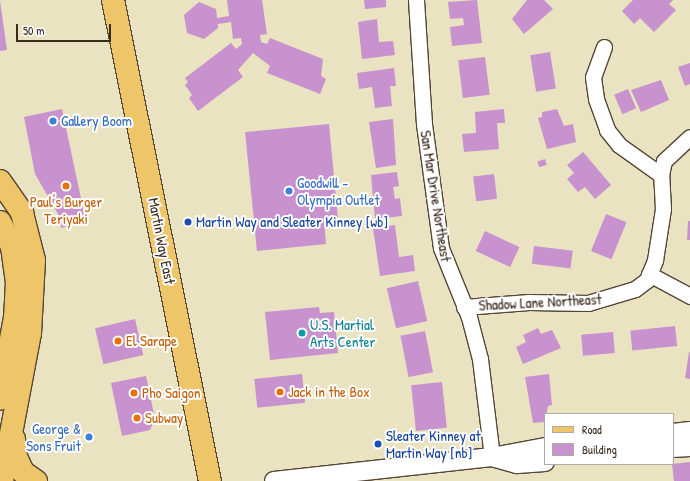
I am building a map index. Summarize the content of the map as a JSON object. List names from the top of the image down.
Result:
{
  "streets": {
    "main road": ["Martin Way East"],
    "street": ["San Mar Drive Northeast", "Shadow Lane Northeast"]
  },
  "crossings": [
    ["San Mar Drive Northeast", "Shadow Lane Northeast"]
  ],
  "places": [
    "Gallery Boom",
    "Paul's Burger Teriyaki",
    "Goodwill - Olympia Outlet",
    "Martin Way and Sleater Kinney [wb]",
    "U.S. Martial Arts Center",
    "El Sarape",
    "Jack in the Box",
    "Pho Saigon",
    "Subway",
    "George & Sons Fruit",
    "Sleater Kinney at Martin Way [nb]"
  ],
  "legend": ["Road", "Building"],
  "scale_bar": "50 m"
}
